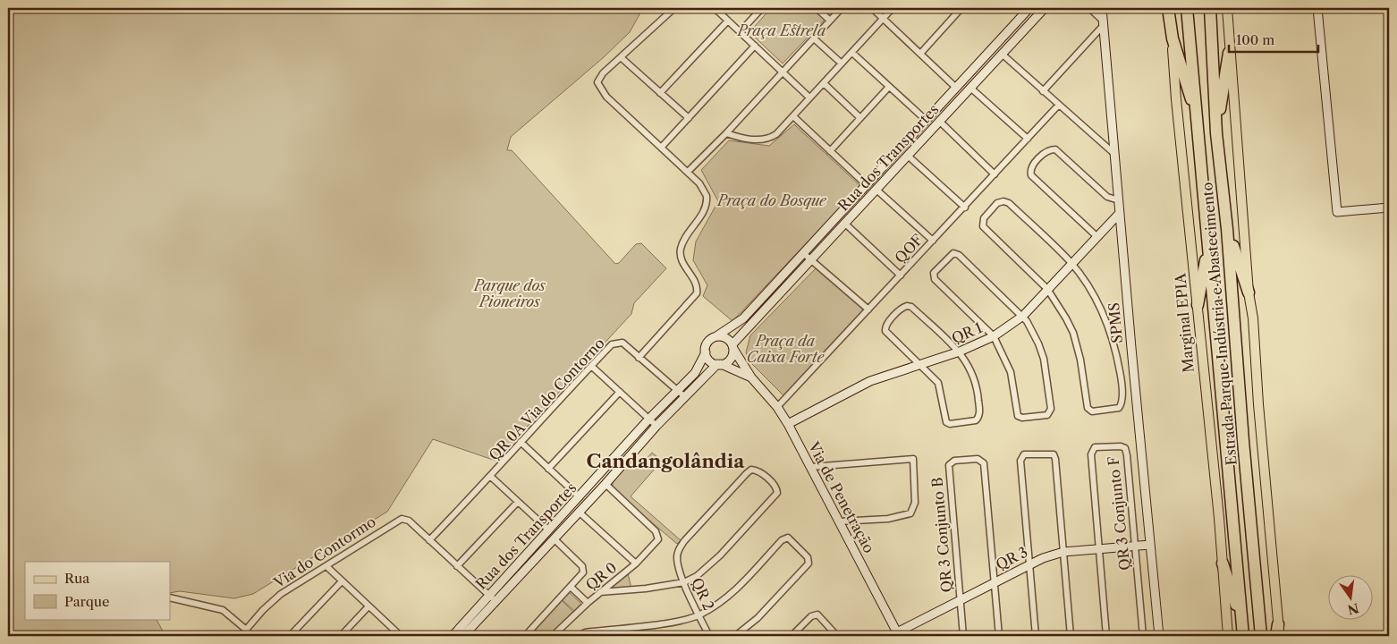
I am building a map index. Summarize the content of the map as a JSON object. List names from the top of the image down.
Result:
{
  "streets": {
    "highway": ["Marginal EPIA", "Estrada Parque Indústria e Abastecimento"],
    "street": [
      "Rua dos Transportes",
      "QOF",
      "SPMS",
      "QR 1",
      "QR 0A Via do Contorno",
      "Via de Penetração",
      "QR 3 Conjunto F",
      "QR 3 Conjunto B",
      "Via do Contormo",
      "QR 3",
      "QR 0",
      "QR 2"
    ]
  },
  "crossings": [
    ["Rua dos Transportes", "Via de Penetração"],
    ["Rua dos Transportes", "QR 0"],
    ["QOF", "Via de Penetração"],
    ["SPMS", "QR 1"],
    ["SPMS", "QR 3"],
    ["QR 1", "Via de Penetração"],
    ["QR 0A Via do Contorno", "Via do Contormo"],
    ["Via de Penetração", "QR 3"],
    ["QR 3 Conjunto F", "QR 3"],
    ["QR 3 Conjunto B", "QR 3"]
  ],
  "districts": ["Candangolândia"],
  "parks": [
    "Praça Estrela",
    "Praça do Bosque",
    "Parque dos Pioneiros",
    "Praça da Caixa Forte"
  ],
  "legend": ["Rua", "Parque"],
  "scale_bar": "100 m",
  "north": "bottom"
}
